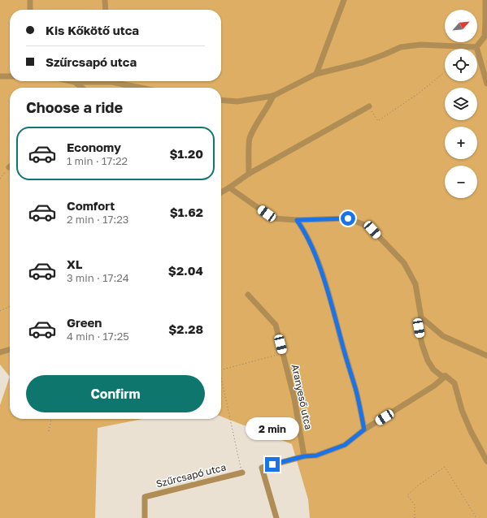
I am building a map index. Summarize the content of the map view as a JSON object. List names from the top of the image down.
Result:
{
  "streets": {
    "street": ["Aranyeső utca", "Szűrcsapó utca"]
  },
  "north": "top right",
  "page": {
    "map_buttons": ["+", "−"],
    "banner": ["Kis Kőkötő utca", "Szűrcsapó utca"],
    "heading": "Choose a ride",
    "list": [
      {
        "name": "Economy",
        "note": "1 min · 17:22",
        "value": "$1.20"
      },
      {
        "name": "Comfort",
        "note": "2 min · 17:23",
        "value": "$1.62"
      },
      {
        "name": "XL",
        "note": "3 min · 17:24",
        "value": "$2.04"
      },
      {
        "name": "Green",
        "note": "4 min · 17:25",
        "value": "$2.28"
      }
    ],
    "buttons": "Confirm",
    "bubble": "2 min"
  }
}
